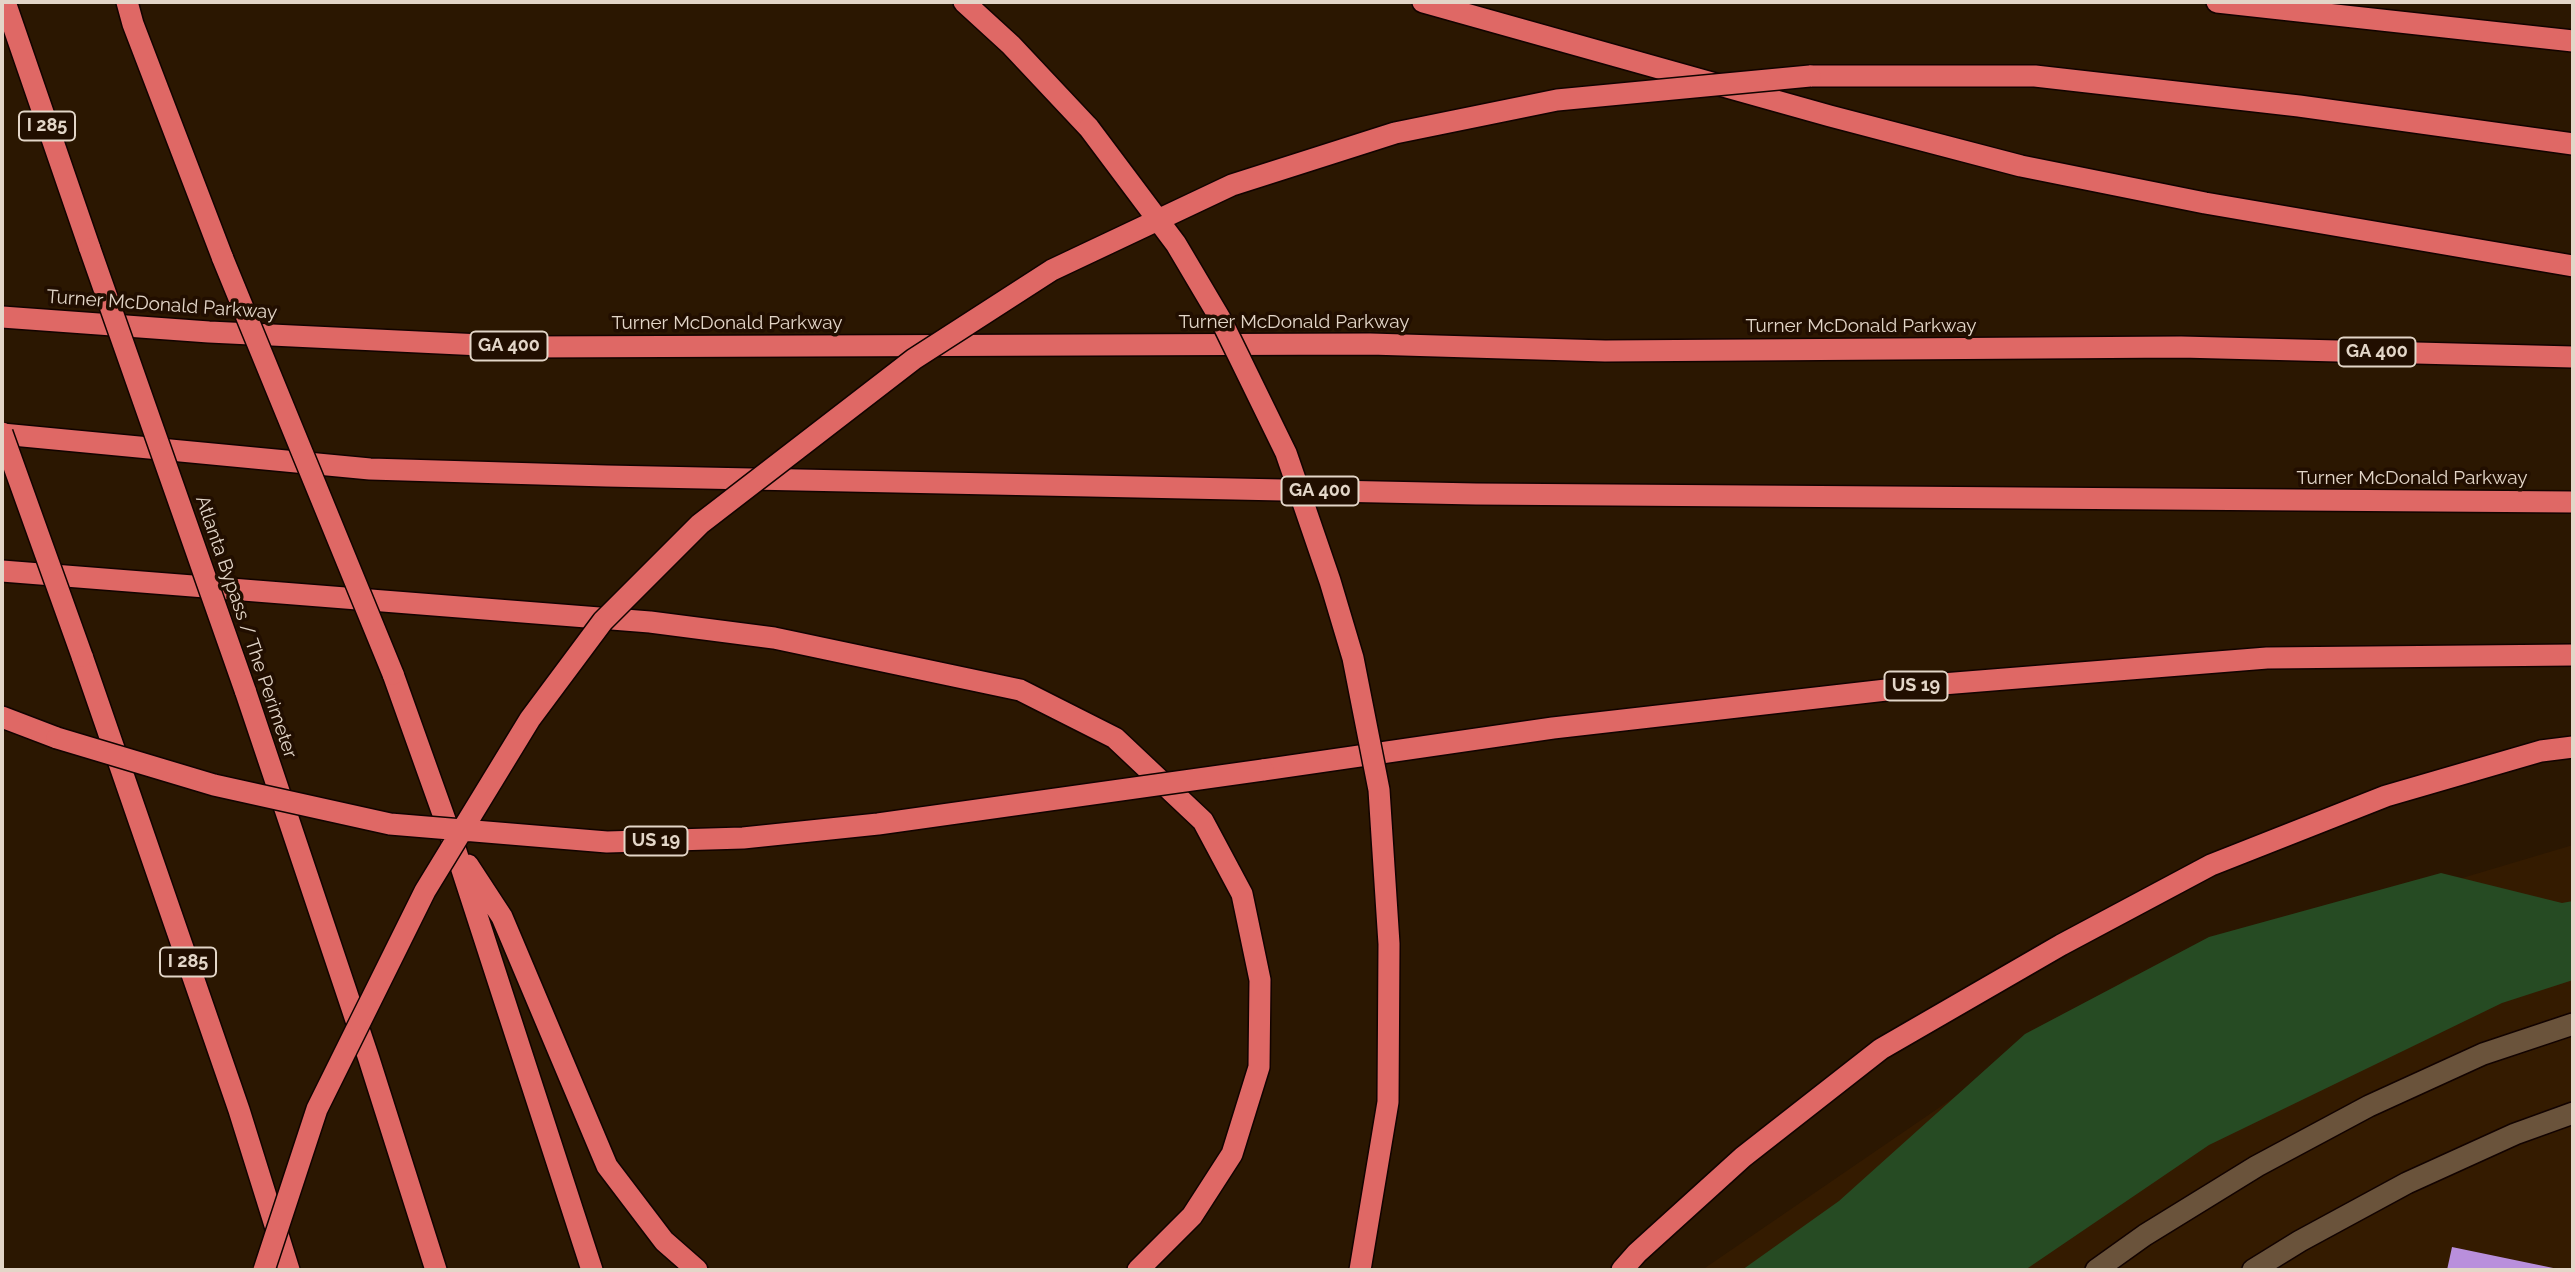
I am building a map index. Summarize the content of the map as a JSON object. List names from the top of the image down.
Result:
{
  "streets": {
    "highway": [
      "I 285",
      "Turner McDonald Parkway",
      "GA 400",
      "Atlanta Bypass / The Perimeter",
      "US 19"
    ]
  },
  "crossings": [
    ["I 285", "Turner McDonald Parkway"]
  ]
}
